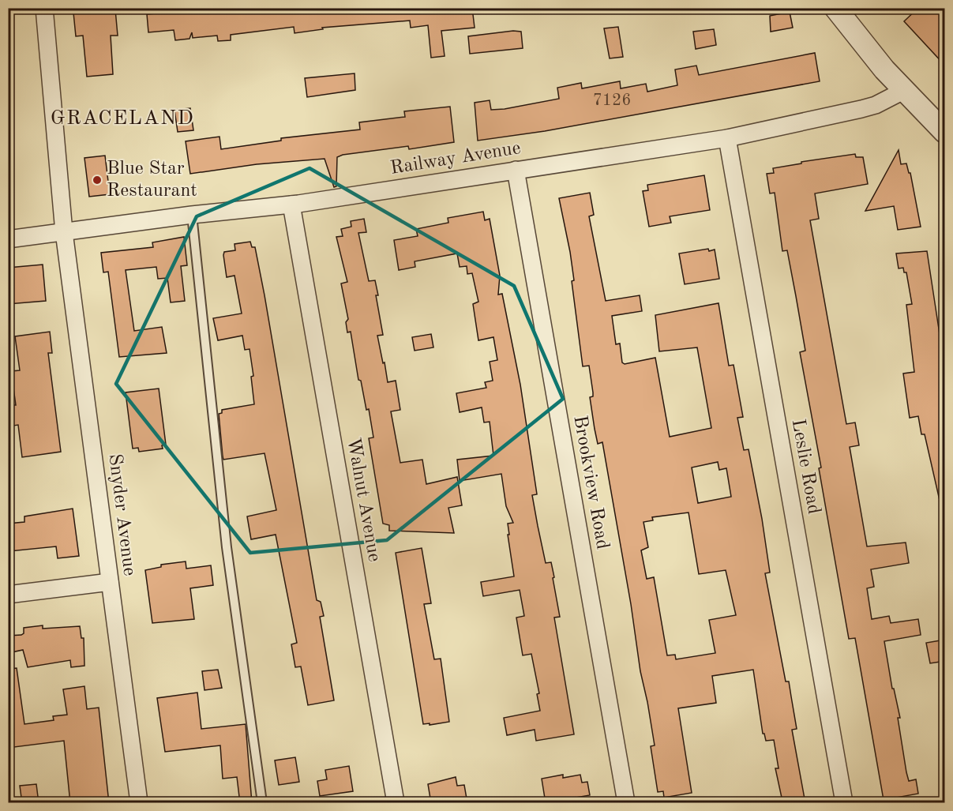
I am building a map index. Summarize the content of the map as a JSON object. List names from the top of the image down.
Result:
{
  "streets": {
    "street": [
      "Railway Avenue",
      "Leslie Road",
      "Brookview Road",
      "Walnut Avenue",
      "Snyder Avenue"
    ]
  },
  "crossings": [
    ["Railway Avenue", "Leslie Road"],
    ["Railway Avenue", "Brookview Road"],
    ["Railway Avenue", "Walnut Avenue"],
    ["Railway Avenue", "Snyder Avenue"]
  ],
  "districts": ["GRACELAND"],
  "places": ["Blue Star Restaurant"],
  "house_numbers": ["7126"]
}
